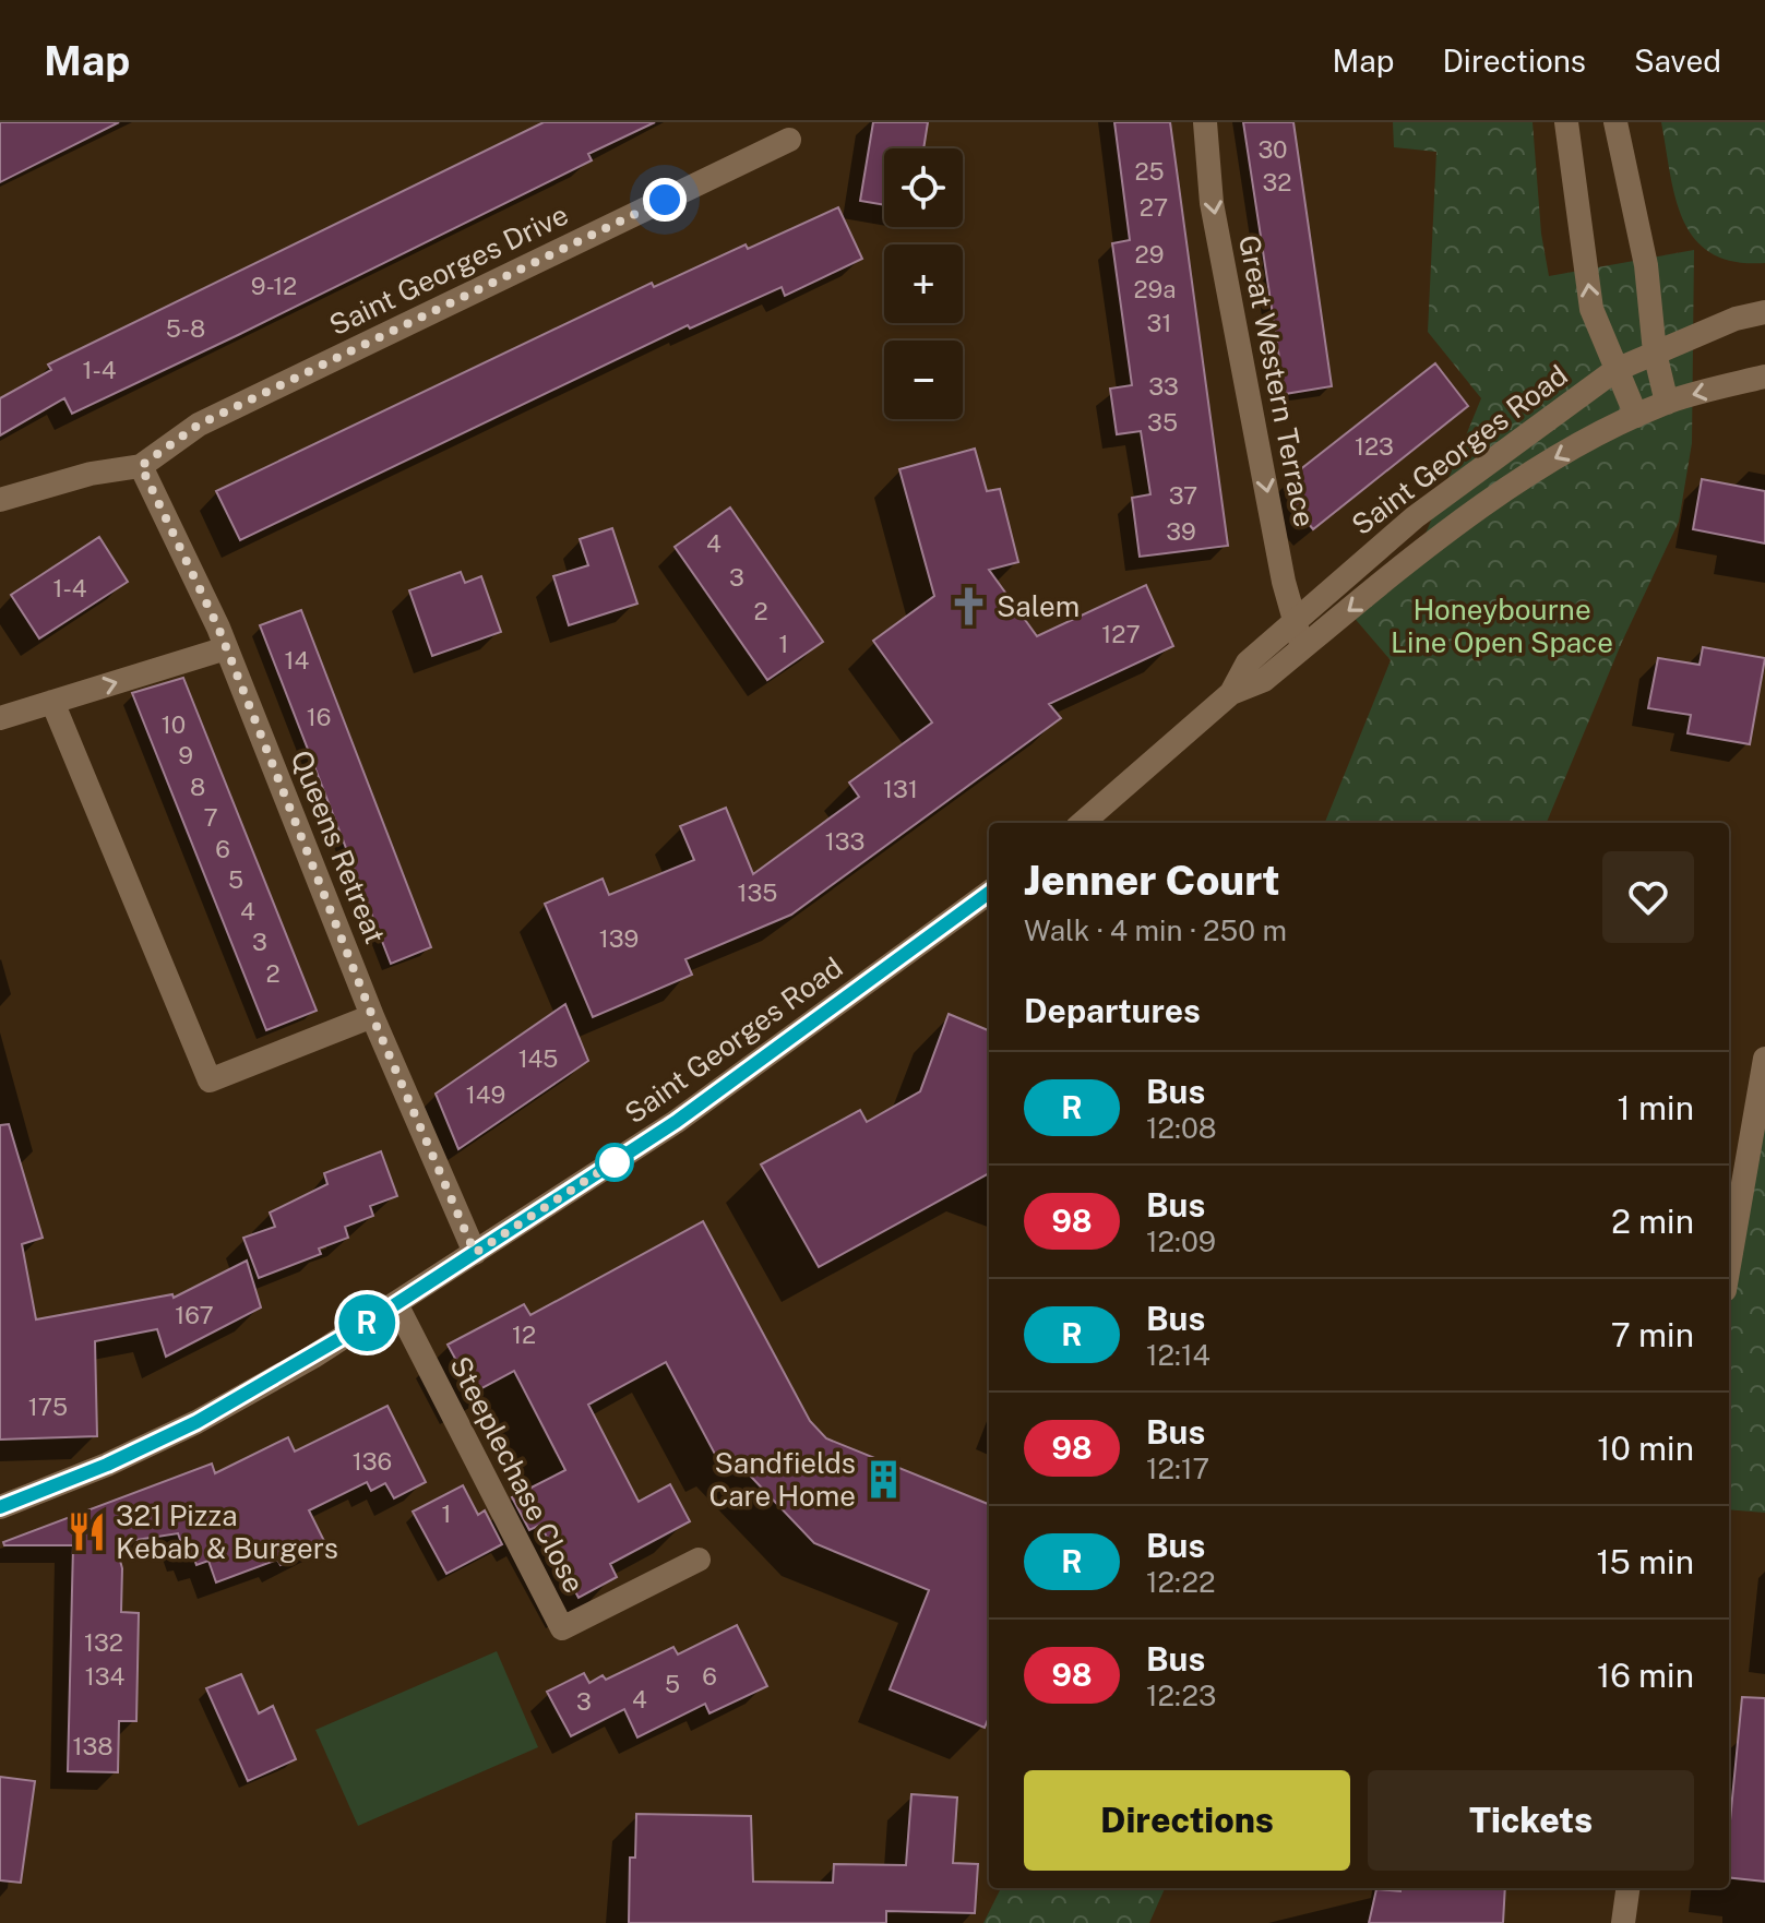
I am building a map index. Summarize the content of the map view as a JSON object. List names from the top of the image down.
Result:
{
  "streets": {
    "street": [
      "Saint Georges Drive",
      "Great Western Terrace",
      "Saint Georges Road",
      "Queens Retreat",
      "Steeplechase Close"
    ]
  },
  "crossings": [
    ["Saint Georges Drive", "Queens Retreat"],
    ["Great Western Terrace", "Saint Georges Road"],
    ["Saint Georges Road", "Queens Retreat"],
    ["Saint Georges Road", "Steeplechase Close"]
  ],
  "one_way": ["Great Western Terrace"],
  "parks": ["Honeybourne Line Open Space"],
  "places": {
    "church": ["Salem"],
    "building": ["Sandfields Care Home"],
    "restaurant": ["321 Pizza Kebab & Burgers"]
  },
  "lines": ["bus line R"],
  "house_numbers": [
    "30",
    "25",
    "32",
    "27",
    "29",
    "9-12",
    "29a",
    "31",
    "5-8",
    "1-4",
    "33",
    "35",
    "123",
    "37",
    "39",
    "4",
    "3",
    "1-4",
    "2",
    "127",
    "1",
    "14",
    "16",
    "10",
    "9",
    "8",
    "131",
    "7",
    "133",
    "6",
    "5",
    "135",
    "4",
    "139",
    "3",
    "2",
    "145",
    "149",
    "167",
    "12",
    "175",
    "136",
    "1",
    "132",
    "134",
    "6",
    "5",
    "4",
    "3",
    "138"
  ],
  "page": {
    "header": "Map",
    "nav": ["Map", "Directions", "Saved"],
    "on_map": "R",
    "map_buttons": ["+", "−"],
    "heading": [
      ["Jenner Court", "Walk · 4 min · 250 m"],
      "Departures"
    ],
    "list": [
      {
        "mark": "R",
        "name": "Bus",
        "note": "12:08",
        "value": "1 min"
      },
      {
        "mark": "98",
        "name": "Bus",
        "note": "12:09",
        "value": "2 min"
      },
      {
        "mark": "R",
        "name": "Bus",
        "note": "12:14",
        "value": "7 min"
      },
      {
        "mark": "98",
        "name": "Bus",
        "note": "12:17",
        "value": "10 min"
      },
      {
        "mark": "R",
        "name": "Bus",
        "note": "12:22",
        "value": "15 min"
      },
      {
        "mark": "98",
        "name": "Bus",
        "note": "12:23",
        "value": "16 min"
      }
    ],
    "buttons": ["Directions", "Tickets"]
  }
}
